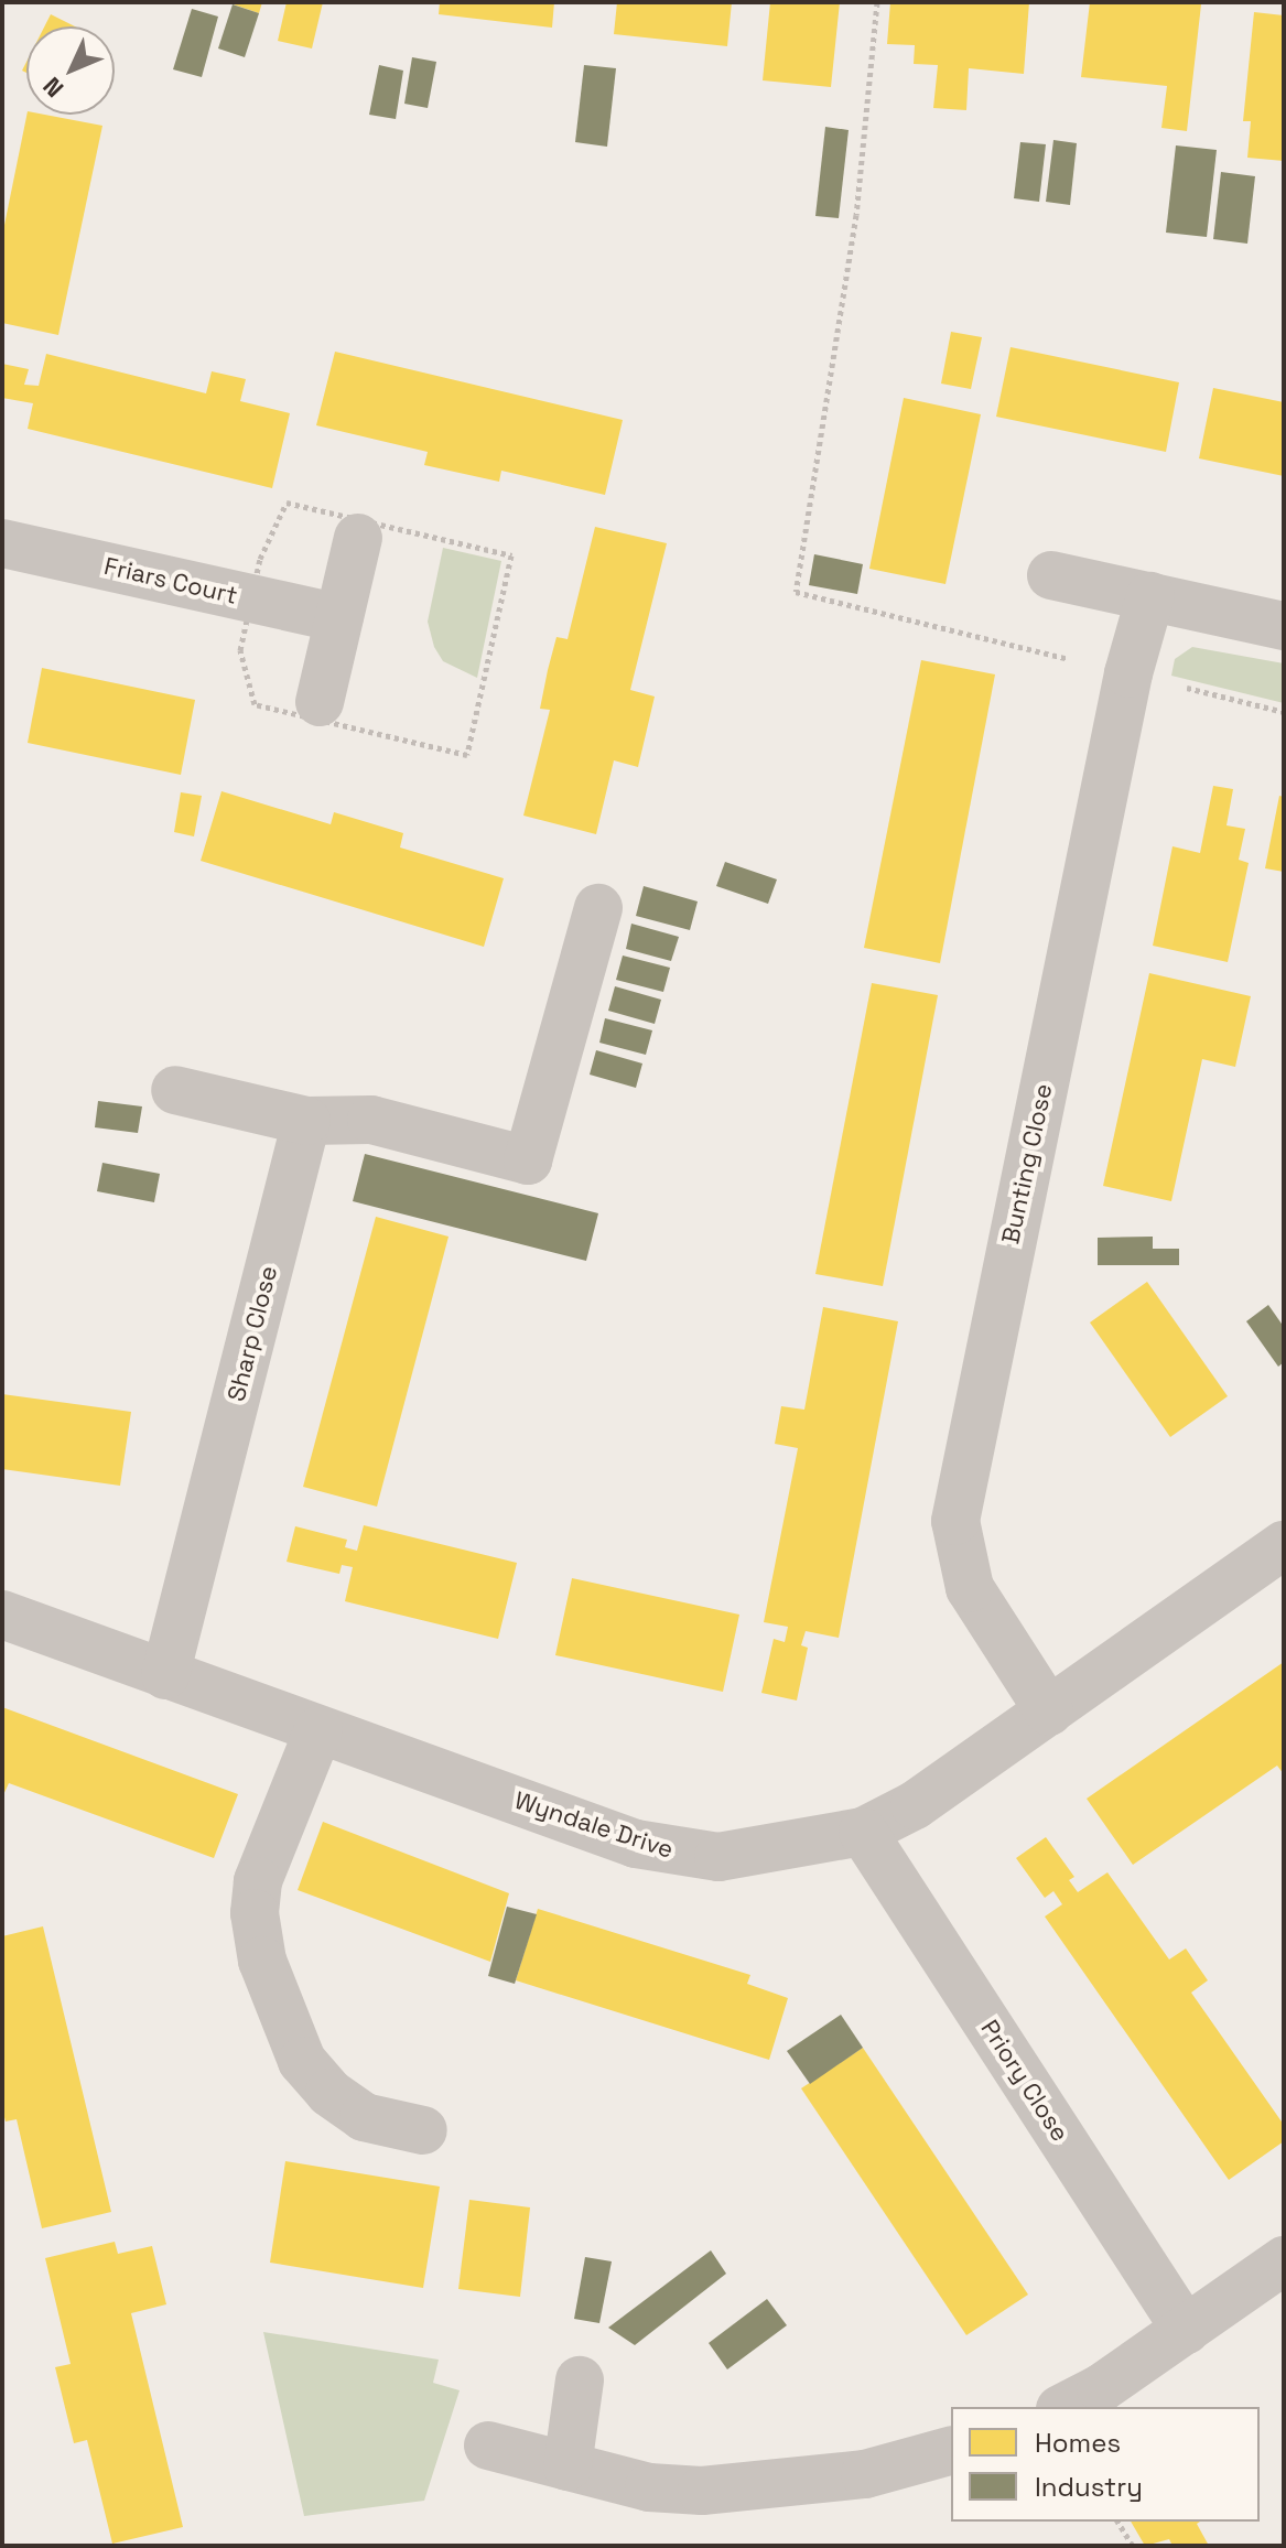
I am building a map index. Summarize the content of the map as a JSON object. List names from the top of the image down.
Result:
{
  "streets": {
    "street": [
      "Friars Court",
      "Bunting Close",
      "Sharp Close",
      "Wyndale Drive",
      "Priory Close"
    ]
  },
  "crossings": [
    ["Bunting Close", "Wyndale Drive"],
    ["Sharp Close", "Wyndale Drive"],
    ["Wyndale Drive", "Priory Close"]
  ],
  "legend": ["Homes", "Industry"],
  "north": "bottom left"
}
